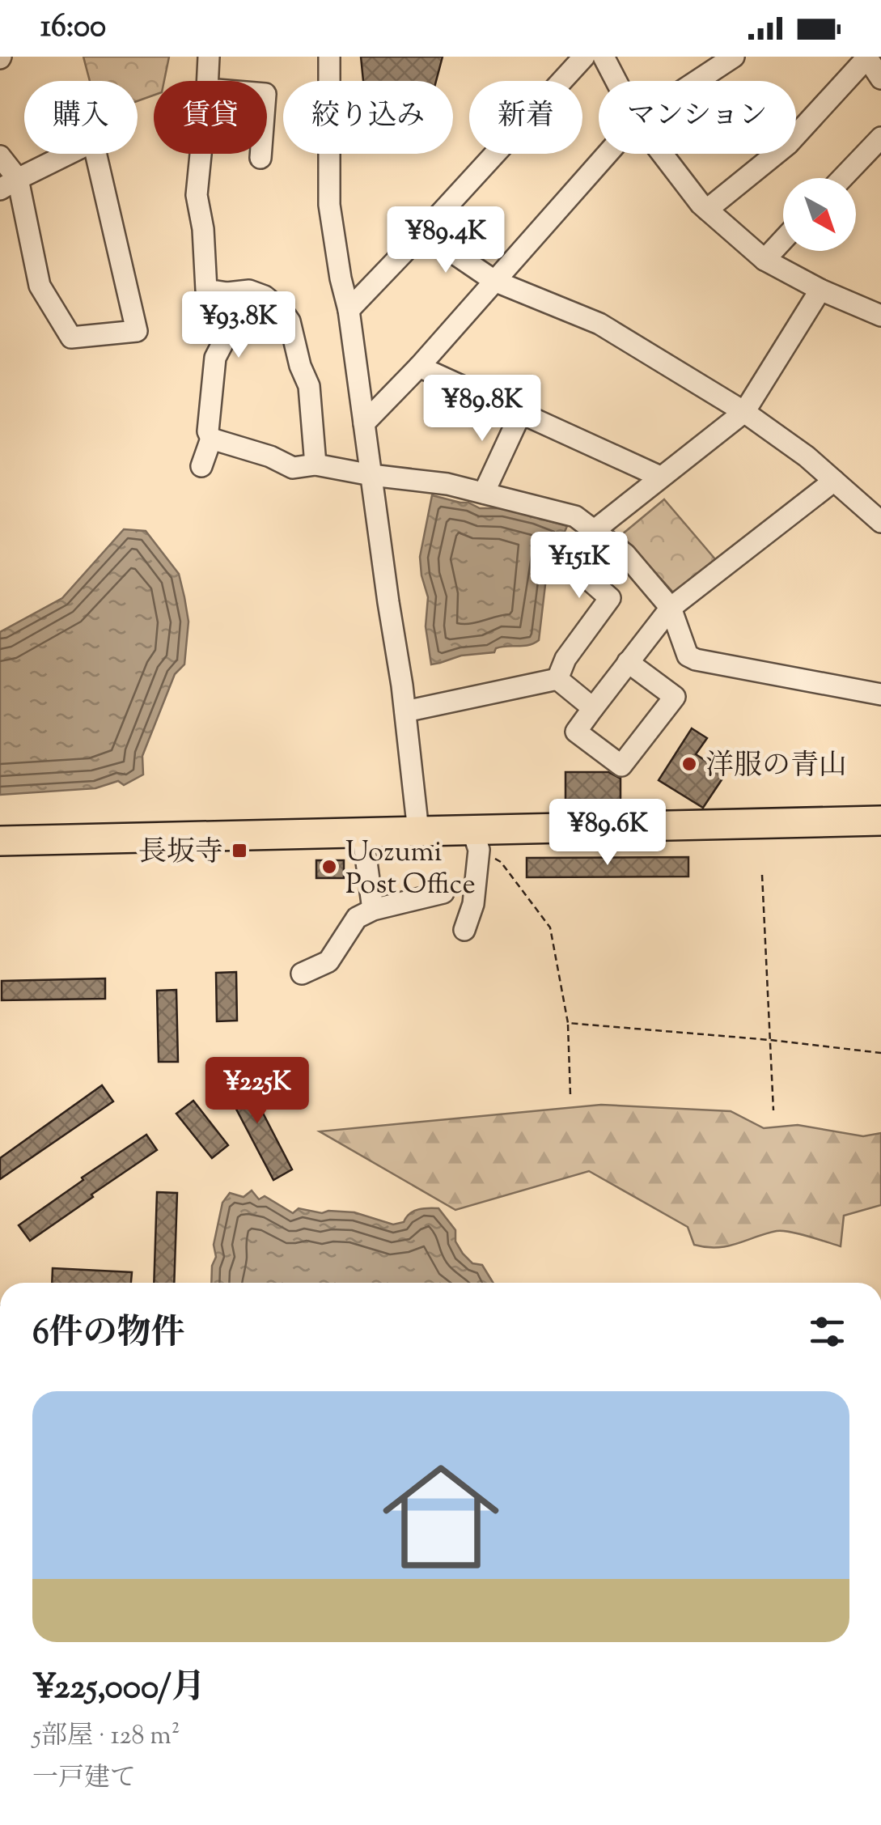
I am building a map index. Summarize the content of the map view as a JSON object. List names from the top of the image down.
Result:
{
  "places": {
    "other": ["洋服の青山", "Uozumi Post Office"],
    "transit": ["長坂寺"]
  },
  "north": "bottom right",
  "page": {
    "status": "16:00",
    "chip": [
      "購入",
      "賃貸",
      "絞り込み",
      "新着",
      "マンション"
    ],
    "price": [
      "¥89.4K",
      "¥93.8K",
      "¥89.8K",
      "¥151K",
      "¥89.6K",
      "¥225K"
    ],
    "heading": "6件の物件",
    "list": [
      {
        "name": "¥225,000/月",
        "note": "5部屋 · 128 m² · 一戸建て"
      }
    ]
  }
}
